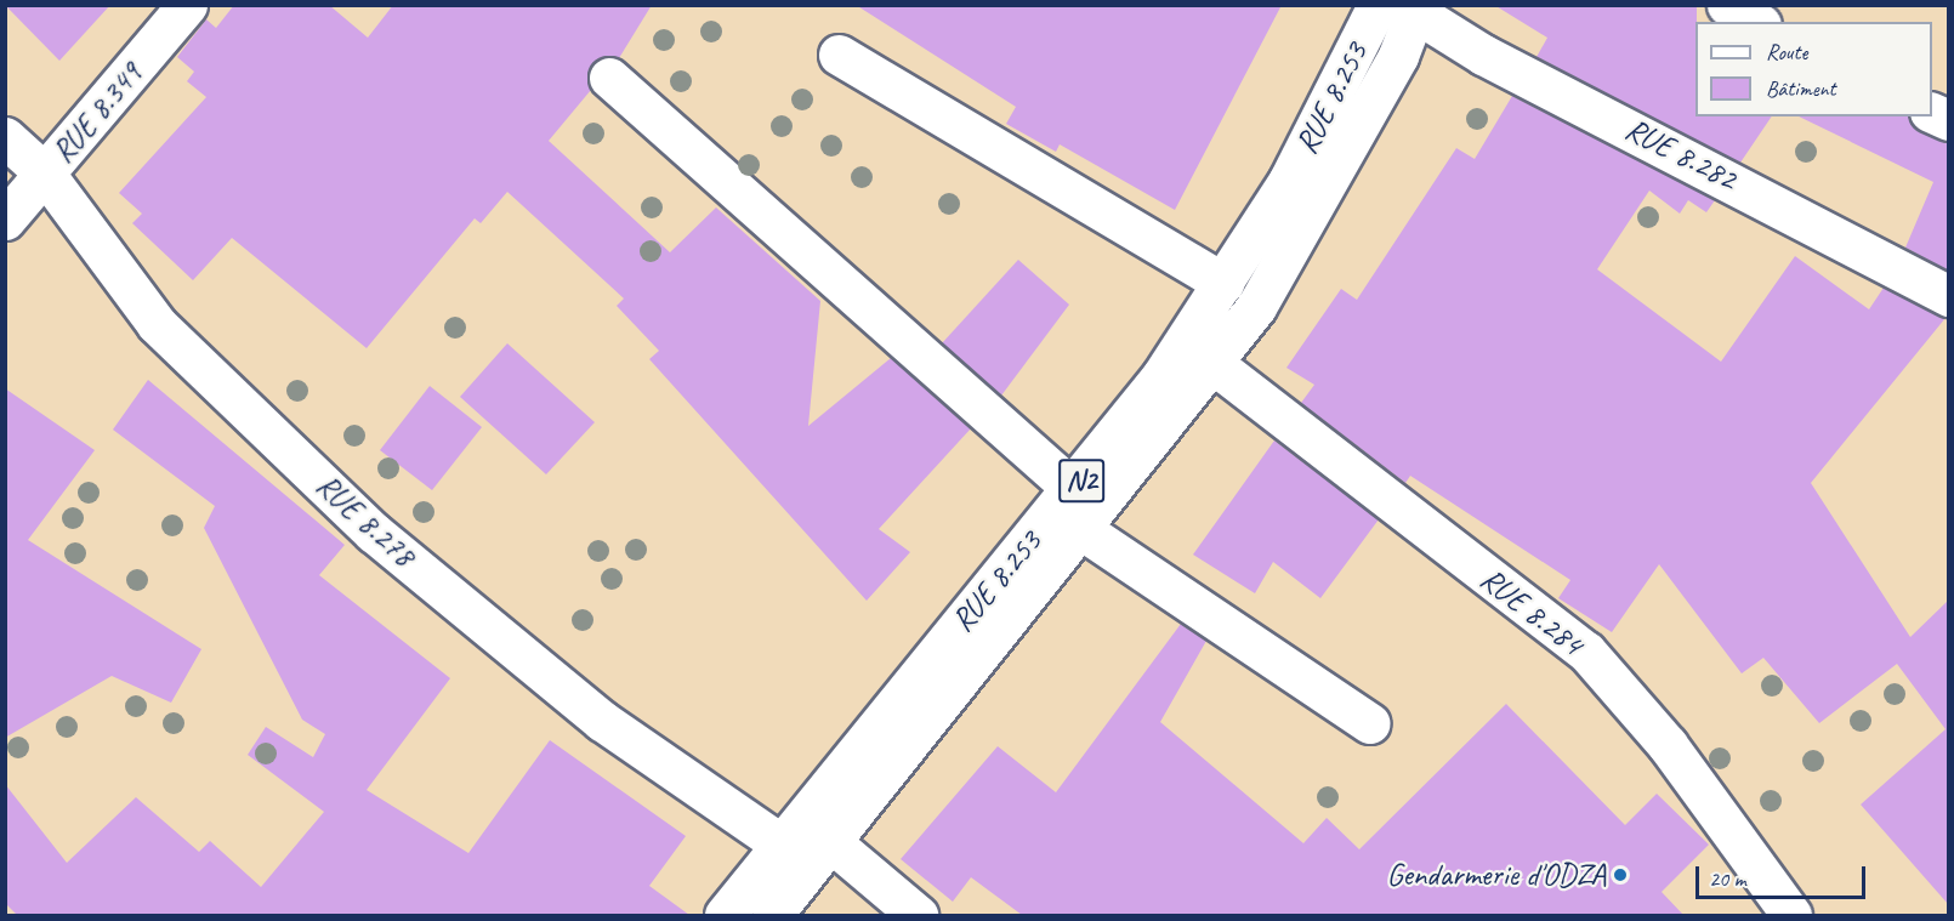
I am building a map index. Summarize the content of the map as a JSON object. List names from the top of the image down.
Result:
{
  "streets": {
    "main road": [
      "RUE 8.253",
      "RUE 8.349",
      "RUE 8.282",
      "N2",
      "RUE 8.278",
      "RUE 8.284"
    ]
  },
  "crossings": [
    ["RUE 8.253", "RUE 8.282"],
    ["RUE 8.253", "RUE 8.278"],
    ["RUE 8.253", "RUE 8.284"],
    ["RUE 8.349", "RUE 8.278"]
  ],
  "places": ["Gendarmerie d'ODZA"],
  "legend": ["Route", "Bâtiment"],
  "scale_bar": "20 m"
}
